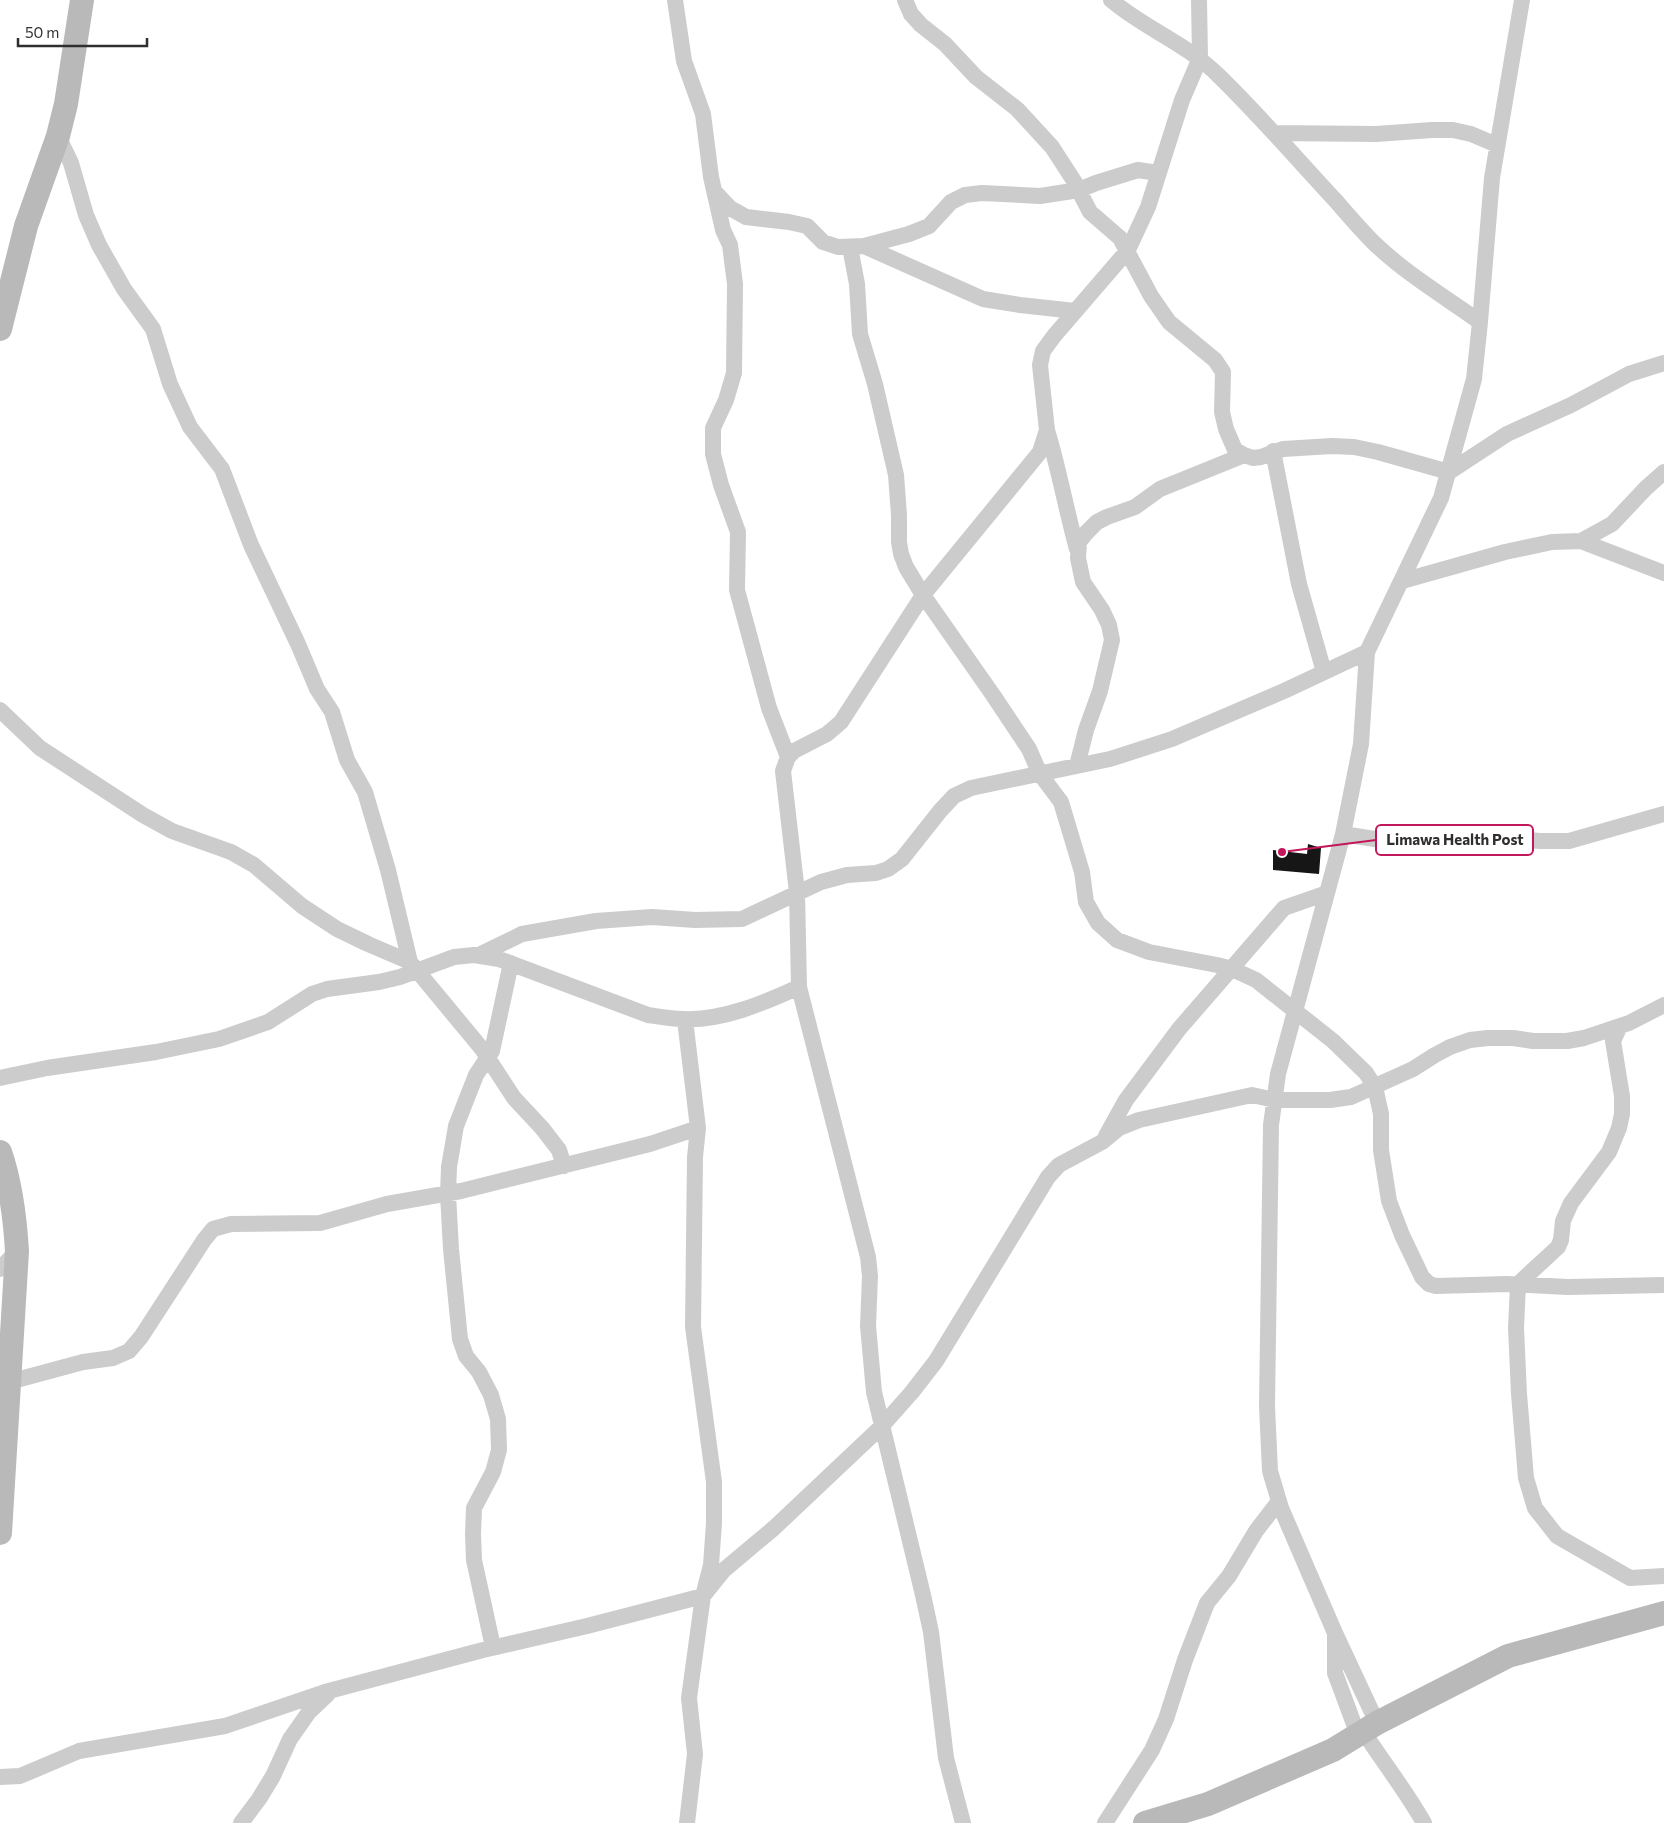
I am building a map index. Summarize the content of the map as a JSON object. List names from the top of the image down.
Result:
{
  "places": ["Limawa Health Post"],
  "scale_bar": "50 m"
}
